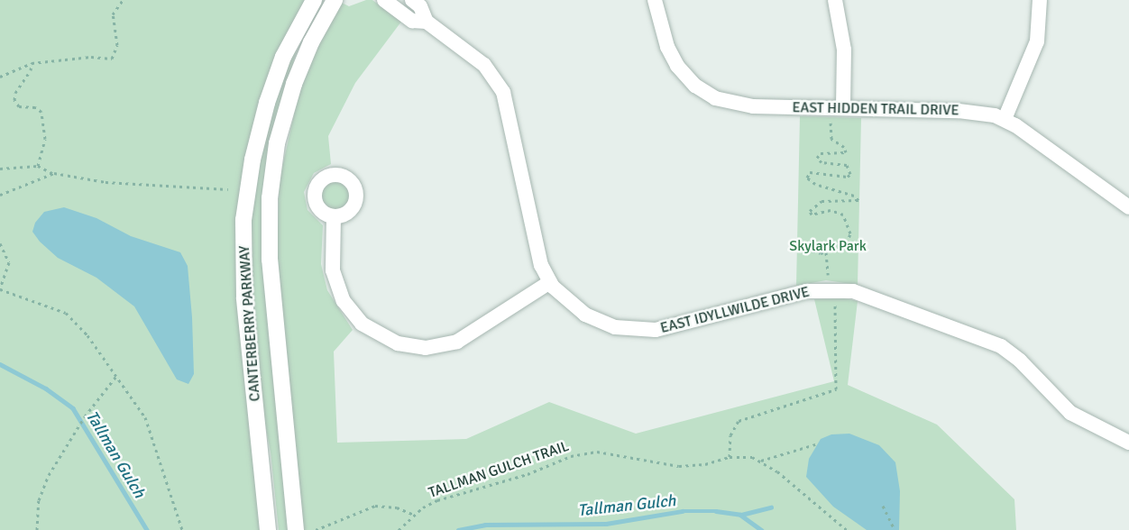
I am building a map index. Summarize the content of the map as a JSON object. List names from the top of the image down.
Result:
{
  "streets": {
    "street": ["EAST HIDDEN TRAIL DRIVE", "EAST IDYLLWILDE DRIVE", "CANTERBERRY PARKWAY"],
    "path": ["TALLMAN GULCH TRAIL"]
  },
  "water": ["Tallman Gulch"],
  "parks": ["Skylark Park"]
}
